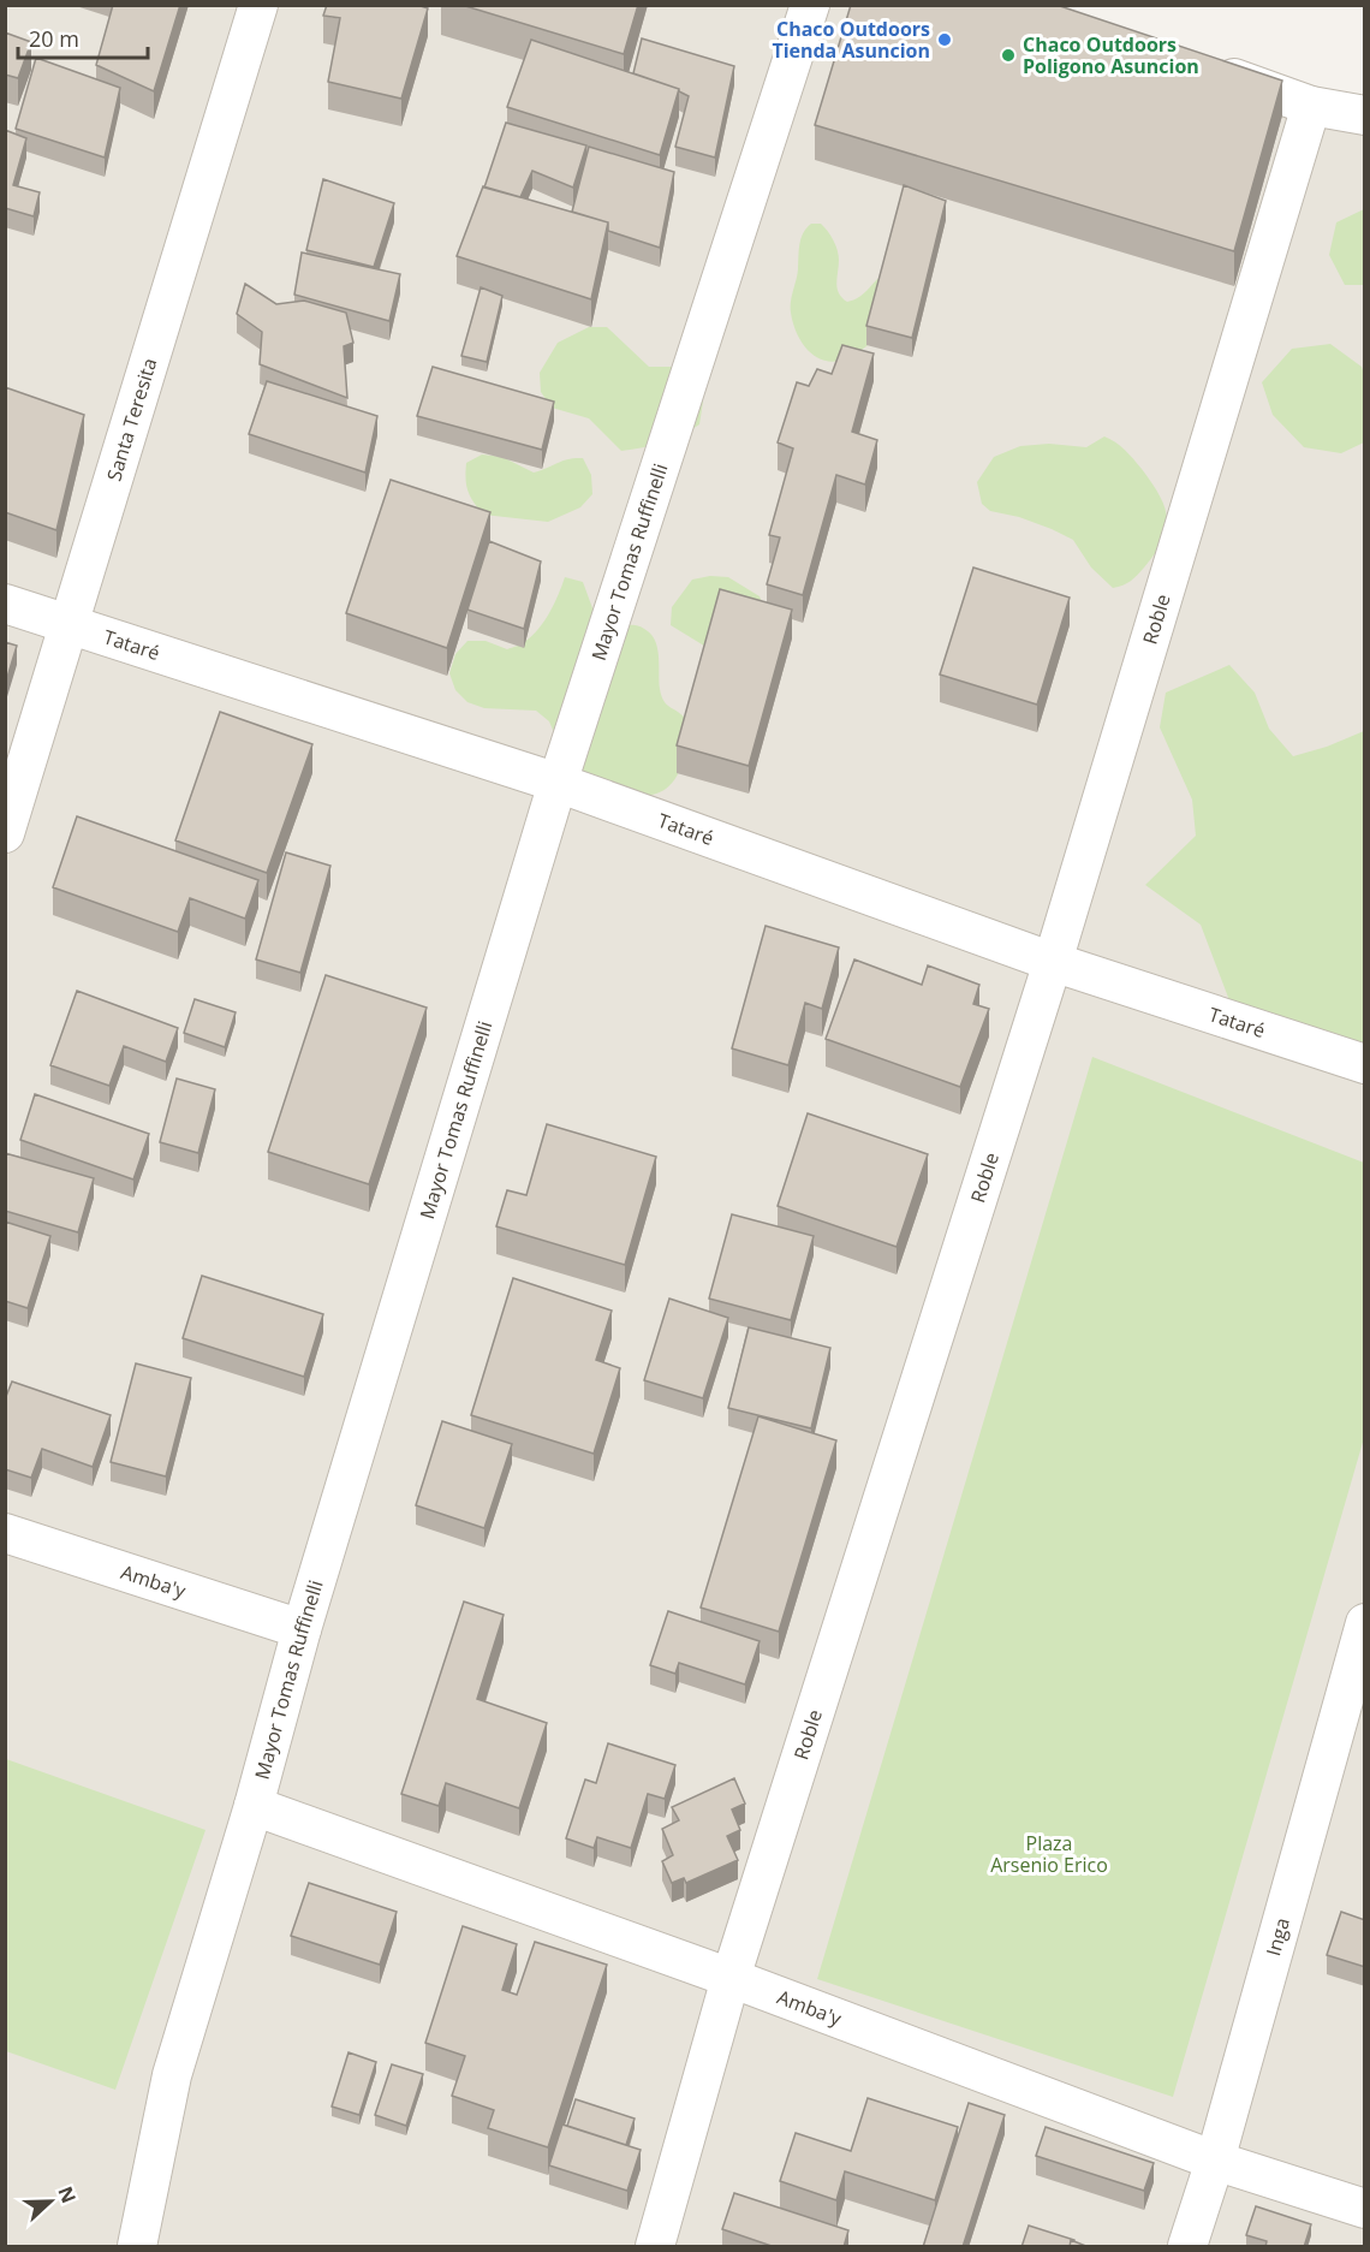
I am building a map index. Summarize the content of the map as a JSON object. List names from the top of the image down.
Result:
{
  "streets": {
    "street": [
      "Santa Teresita",
      "Mayor Tomas Ruffinelli",
      "Roble",
      "Tataré",
      "Amba'y",
      "Inga"
    ]
  },
  "crossings": [
    ["Santa Teresita", "Tataré"],
    ["Mayor Tomas Ruffinelli", "Tataré"],
    ["Mayor Tomas Ruffinelli", "Amba'y"],
    ["Roble", "Tataré"],
    ["Roble", "Amba'y"],
    ["Amba'y", "Inga"]
  ],
  "parks": ["Plaza Arsenio Erico"],
  "places": ["Chaco Outdoors Tienda Asuncion", "Chaco Outdoors Poligono Asuncion"],
  "scale_bar": "20 m",
  "north": "right"
}
